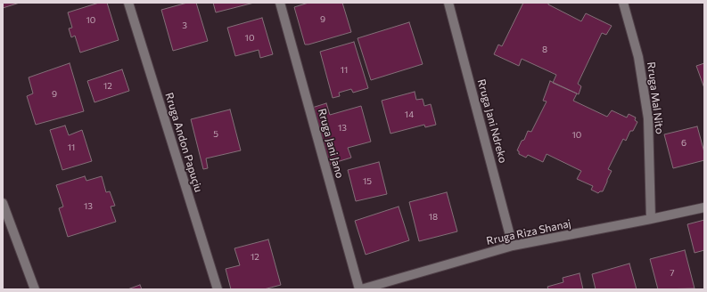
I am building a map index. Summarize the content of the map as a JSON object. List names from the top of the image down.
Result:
{
  "streets": {
    "street": [
      "Rruga Mal Nito",
      "Rruga Jani Ndreko",
      "Rruga Andon Papuçiu",
      "Rruga Jani Jano",
      "Rruga Riza Shanaj"
    ]
  },
  "crossings": [
    ["Rruga Mal Nito", "Rruga Riza Shanaj"],
    ["Rruga Jani Ndreko", "Rruga Riza Shanaj"],
    ["Rruga Jani Jano", "Rruga Riza Shanaj"]
  ],
  "house_numbers": [
    "9",
    "10",
    "3",
    "10",
    "8",
    "11",
    "12",
    "9",
    "14",
    "13",
    "5",
    "10",
    "6",
    "11",
    "15",
    "13",
    "18",
    "12",
    "7"
  ]
}
